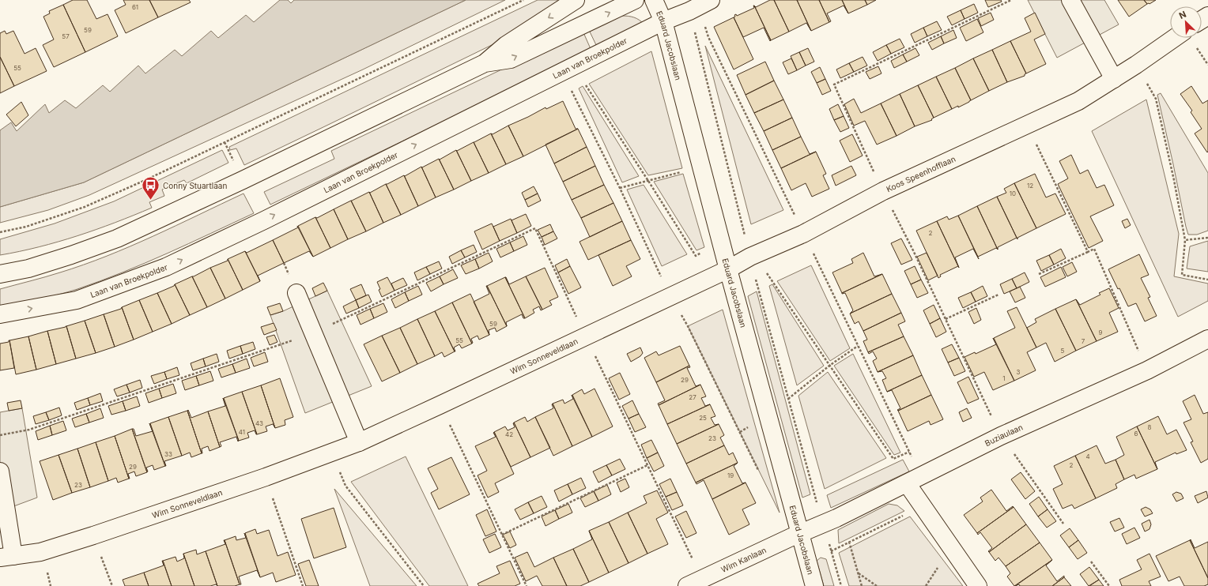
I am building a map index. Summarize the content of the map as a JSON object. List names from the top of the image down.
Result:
{
  "streets": {
    "street": [
      "Eduard Jacobslaan",
      "Laan van Broekpolder",
      "Koos Speenhofflaan",
      "Wim Sonneveldlaan",
      "Buziaulaan",
      "Wim Kanlaan"
    ]
  },
  "crossings": [
    ["Eduard Jacobslaan", "Laan van Broekpolder"],
    ["Eduard Jacobslaan", "Koos Speenhofflaan"],
    ["Eduard Jacobslaan", "Wim Sonneveldlaan"],
    ["Eduard Jacobslaan", "Buziaulaan"],
    ["Eduard Jacobslaan", "Wim Kanlaan"],
    ["Koos Speenhofflaan", "Wim Sonneveldlaan"],
    ["Buziaulaan", "Wim Kanlaan"]
  ],
  "places": {
    "bus stop": ["Conny Stuartlaan"]
  },
  "house_numbers": [
    "61",
    "59",
    "57",
    "55",
    "12",
    "10",
    "2",
    "59",
    "9",
    "55",
    "7",
    "5",
    "3",
    "1",
    "29",
    "27",
    "25",
    "43",
    "8",
    "41",
    "6",
    "42",
    "23",
    "33",
    "4",
    "2",
    "29",
    "19",
    "23"
  ],
  "north": "top left"
}
